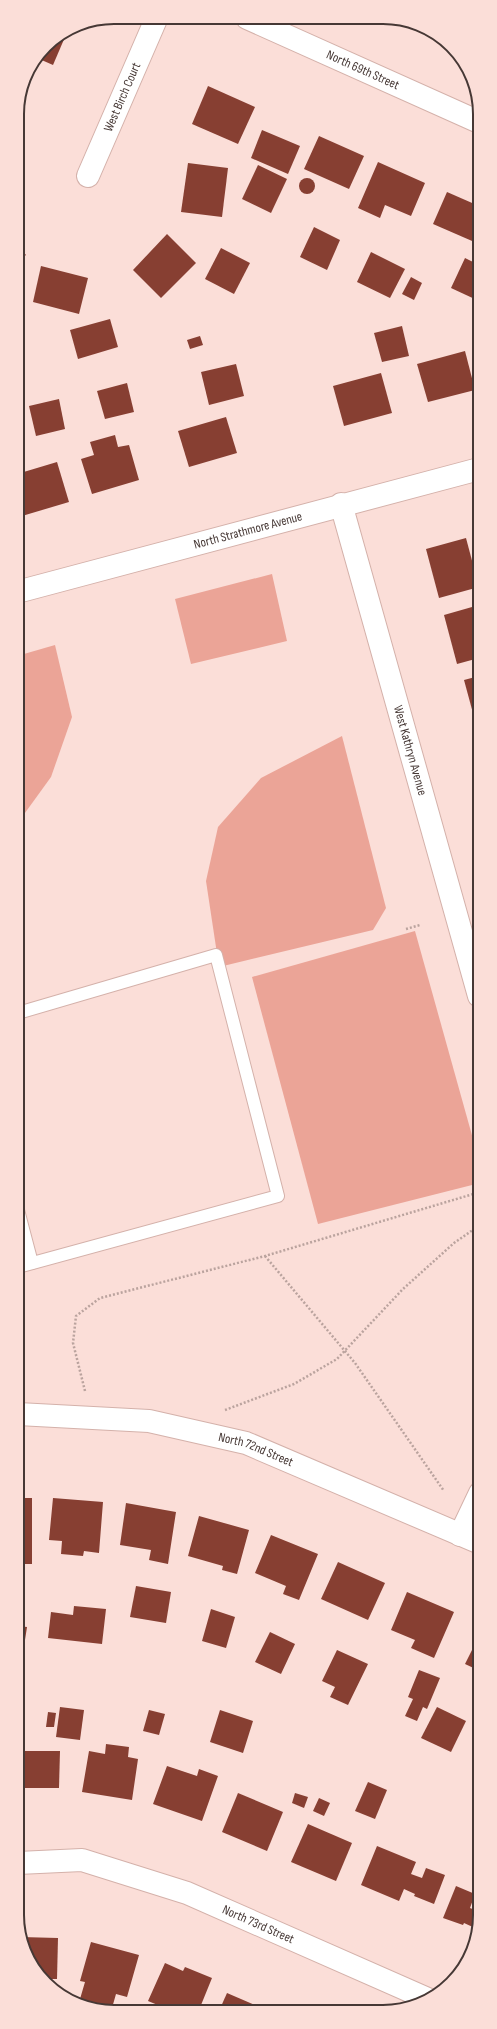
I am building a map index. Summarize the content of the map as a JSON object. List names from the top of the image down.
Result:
{
  "streets": {
    "street": [
      "North 69th Street",
      "West Birch Court",
      "North Strathmore Avenue",
      "West Kathryn Avenue",
      "North 72nd Street",
      "North 73rd Street"
    ]
  },
  "crossings": [
    ["North Strathmore Avenue", "West Kathryn Avenue"]
  ]
}
